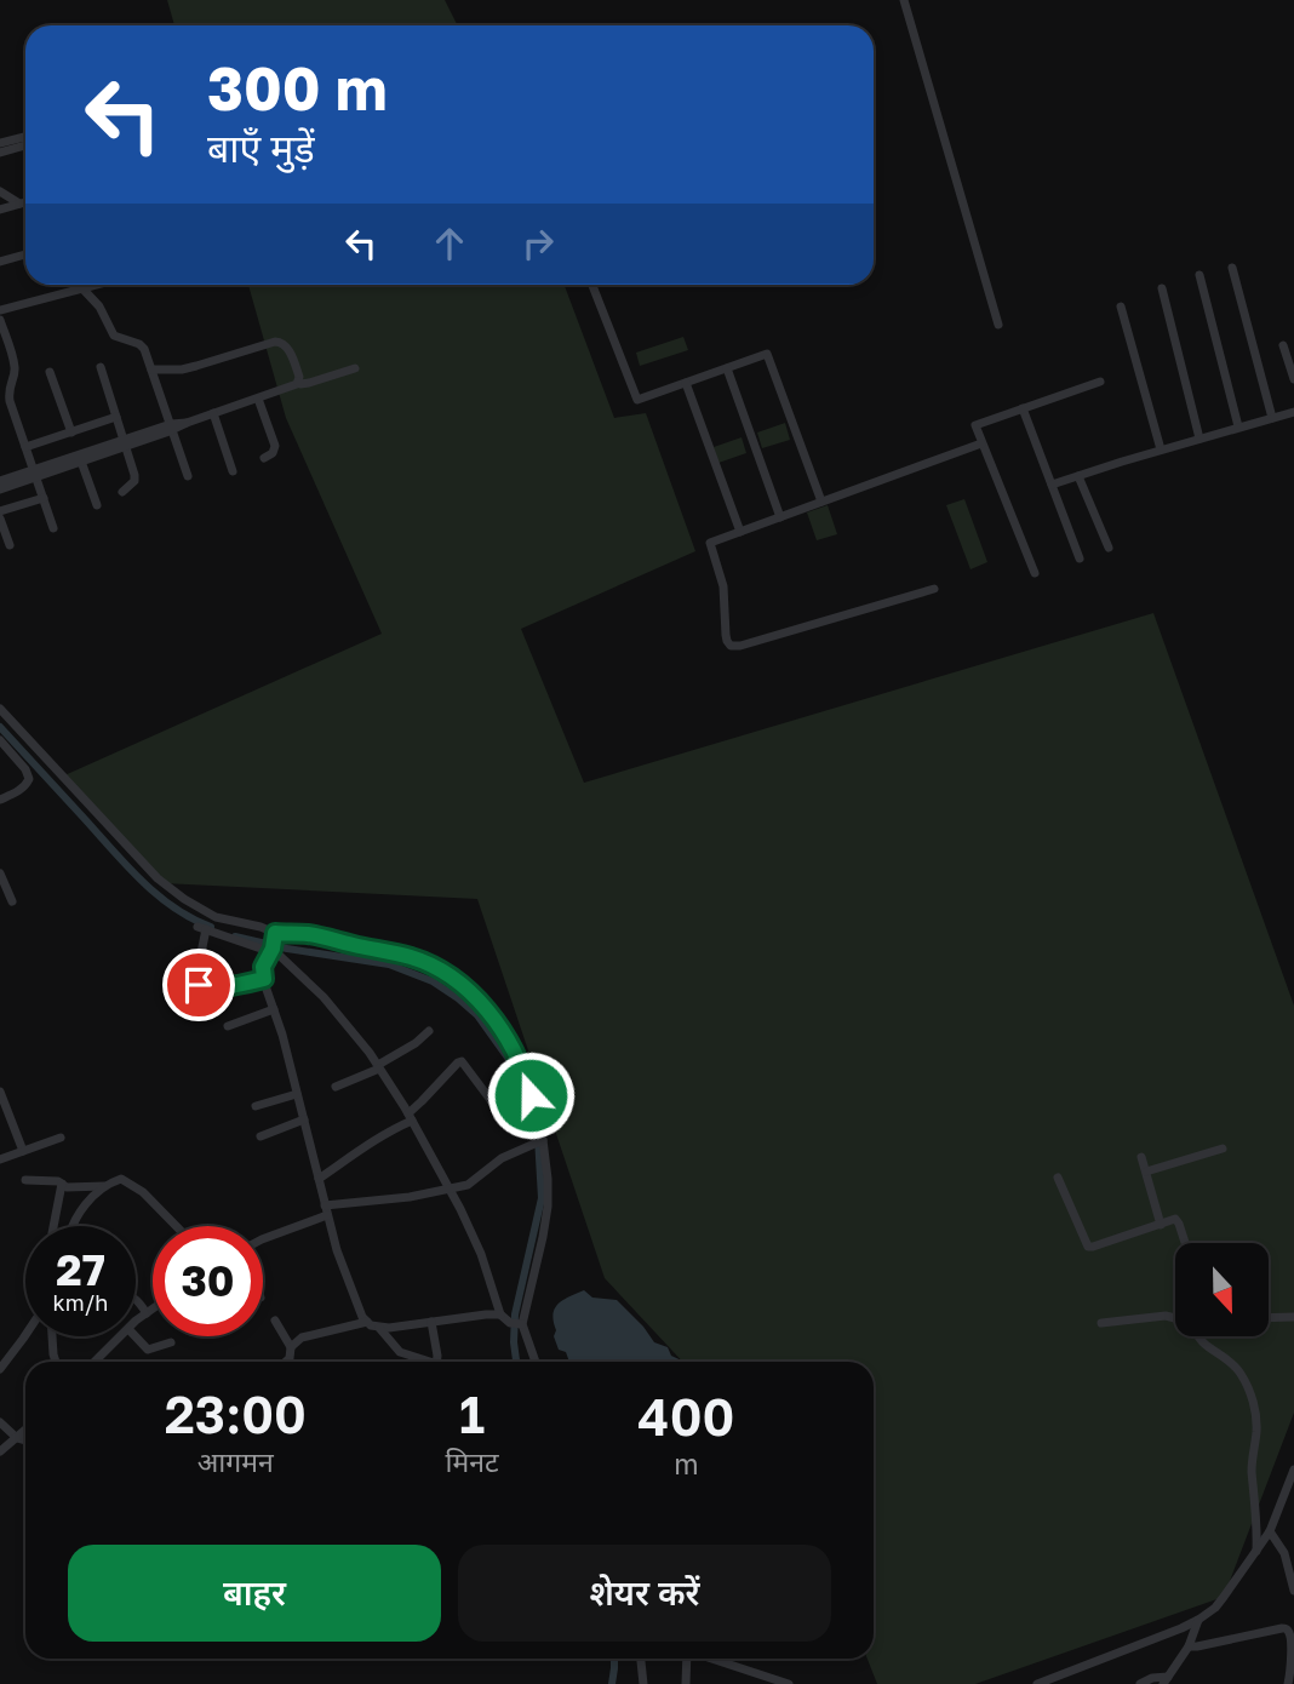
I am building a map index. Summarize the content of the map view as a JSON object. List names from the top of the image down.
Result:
{
  "north": "bottom",
  "page": {
    "turn": ["300 m", "बाएँ मुड़ें"],
    "speed": "27 km/h",
    "limit": "30",
    "eta": [
      "23:00",
      "आगमन",
      "1",
      "मिनट",
      "400",
      "m"
    ],
    "buttons": ["बाहर", "शेयर करें"]
  }
}
